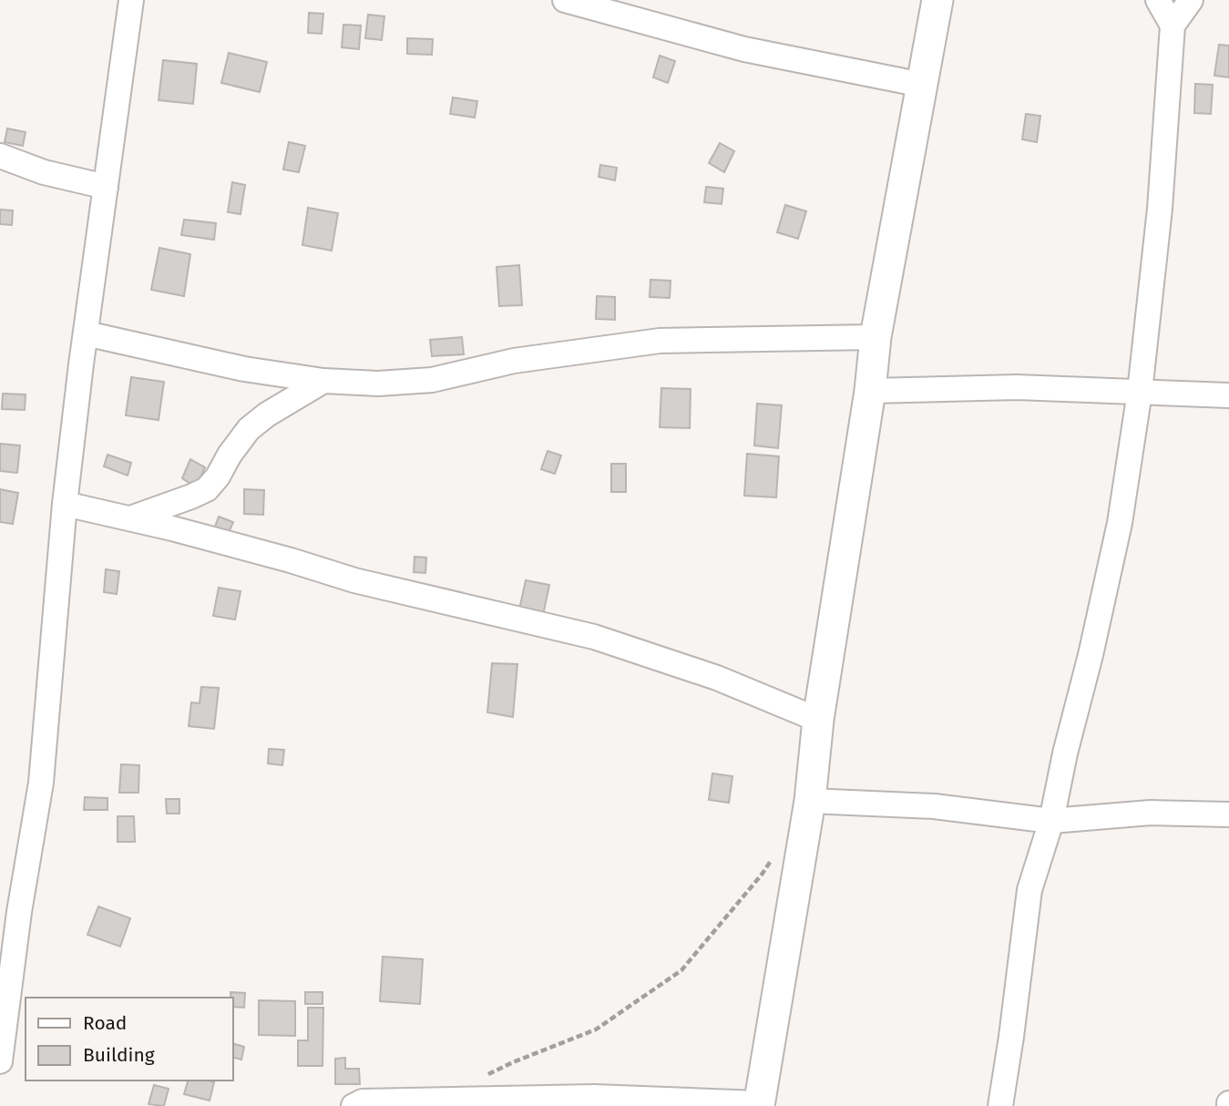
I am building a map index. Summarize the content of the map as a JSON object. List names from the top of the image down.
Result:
{
  "legend": ["Road", "Building"]
}
